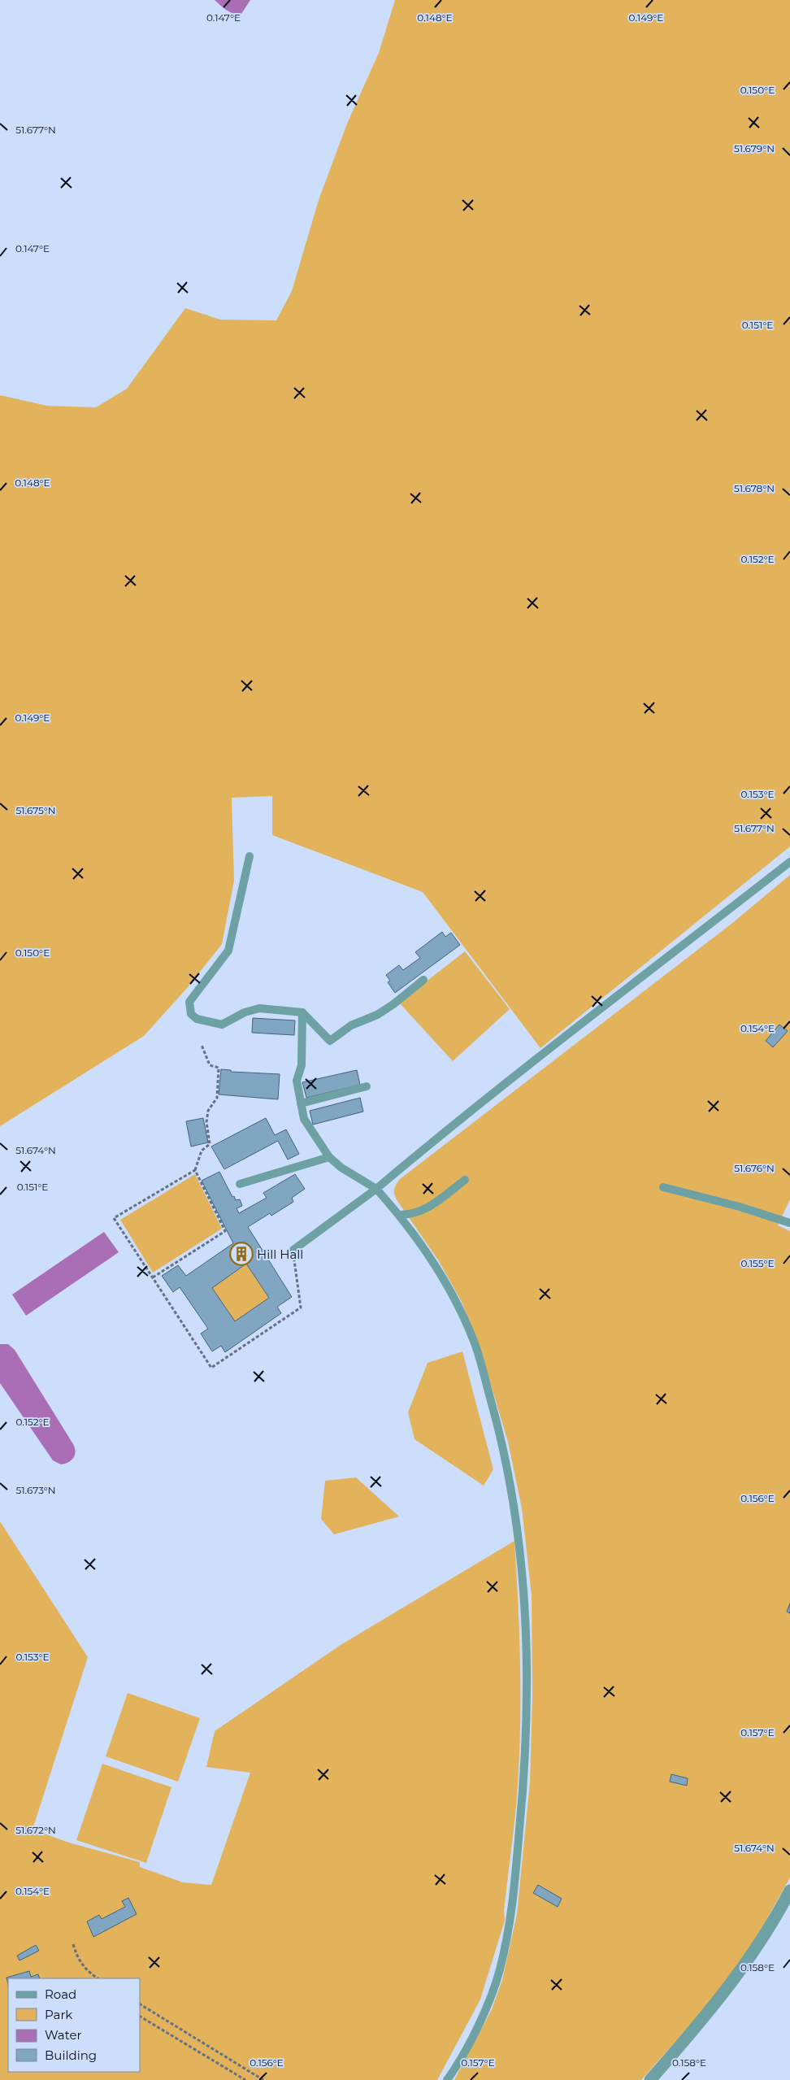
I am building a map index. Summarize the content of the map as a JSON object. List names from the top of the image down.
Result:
{
  "places": {
    "building": ["Hill Hall"]
  },
  "legend": [
    "Road",
    "Park",
    "Water",
    "Building"
  ],
  "coordinates": [
    "0.147°E",
    "0.148°E",
    "0.149°E",
    "0.150°E",
    "51.677°N",
    "51.679°N",
    "0.151°E",
    "51.678°N",
    "0.152°E",
    "0.153°E",
    "51.675°N",
    "0.154°E",
    "51.674°N",
    "51.676°N",
    "0.155°E",
    "51.673°N",
    "0.156°E",
    "0.157°E",
    "51.672°N",
    "0.158°E"
  ]
}
